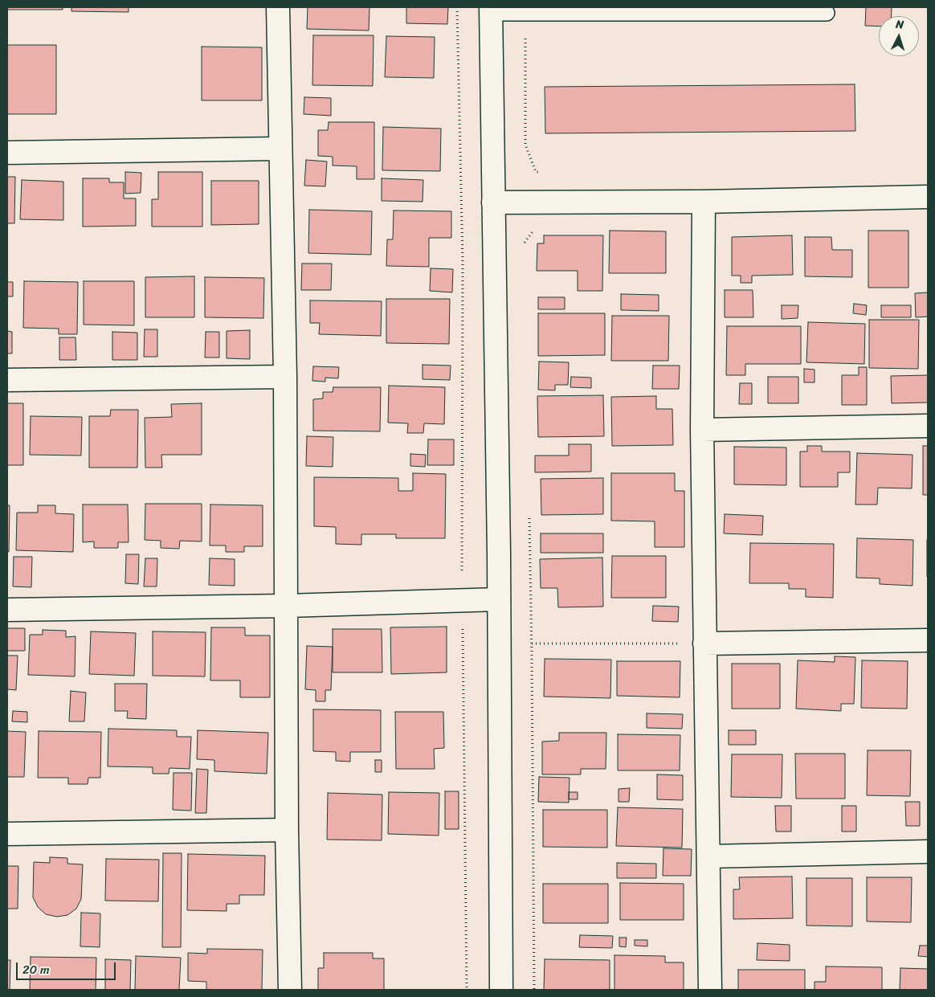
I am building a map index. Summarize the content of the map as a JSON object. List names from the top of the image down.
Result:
{
  "scale_bar": "20 m",
  "north": "top"
}
